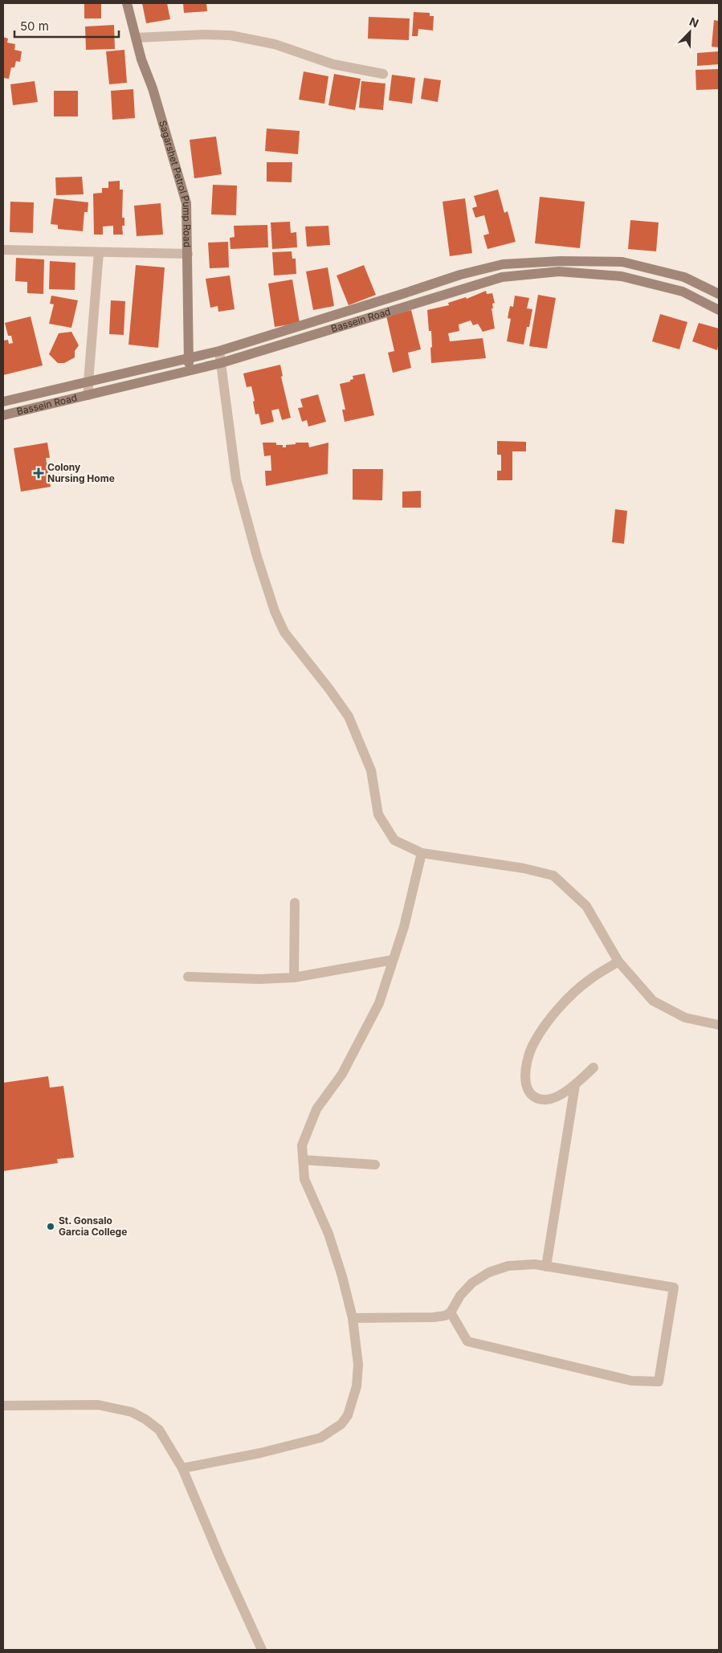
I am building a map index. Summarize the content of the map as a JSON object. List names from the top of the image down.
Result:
{
  "streets": {
    "main road": ["Sagarshet Petrol Pump Road", "Bassein Road"]
  },
  "crossings": [
    ["Sagarshet Petrol Pump Road", "Bassein Road"]
  ],
  "places": {
    "health": ["Colony Nursing Home"],
    "other": ["St. Gonsalo Garcia College"]
  },
  "scale_bar": "50 m",
  "north": "top right"
}
